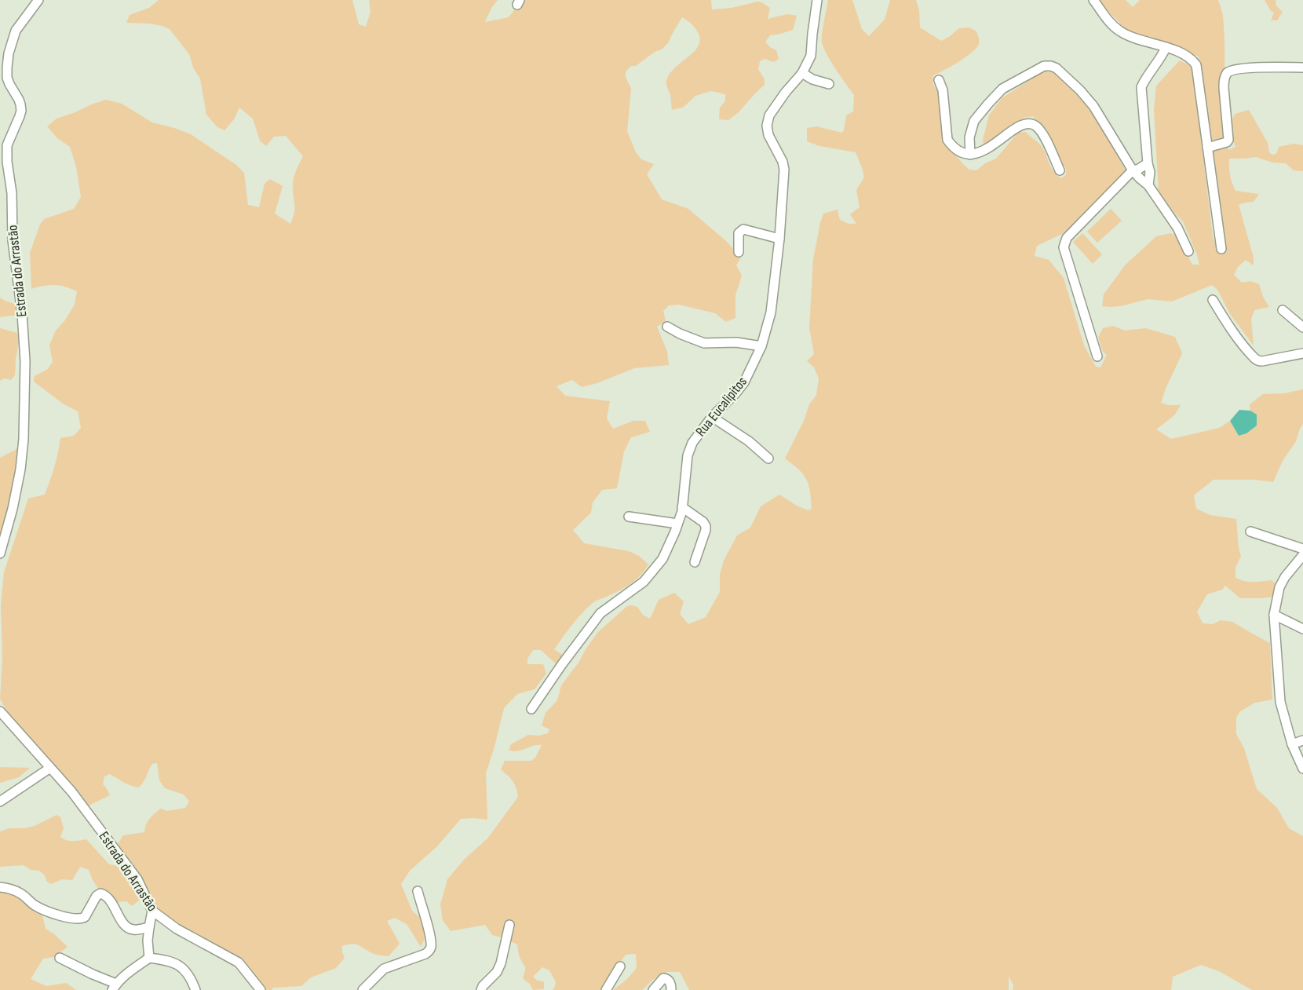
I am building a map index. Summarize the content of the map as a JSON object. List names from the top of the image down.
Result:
{
  "streets": {
    "street": ["Estrada do Arrastão", "Rua Eucalipitos"]
  }
}
